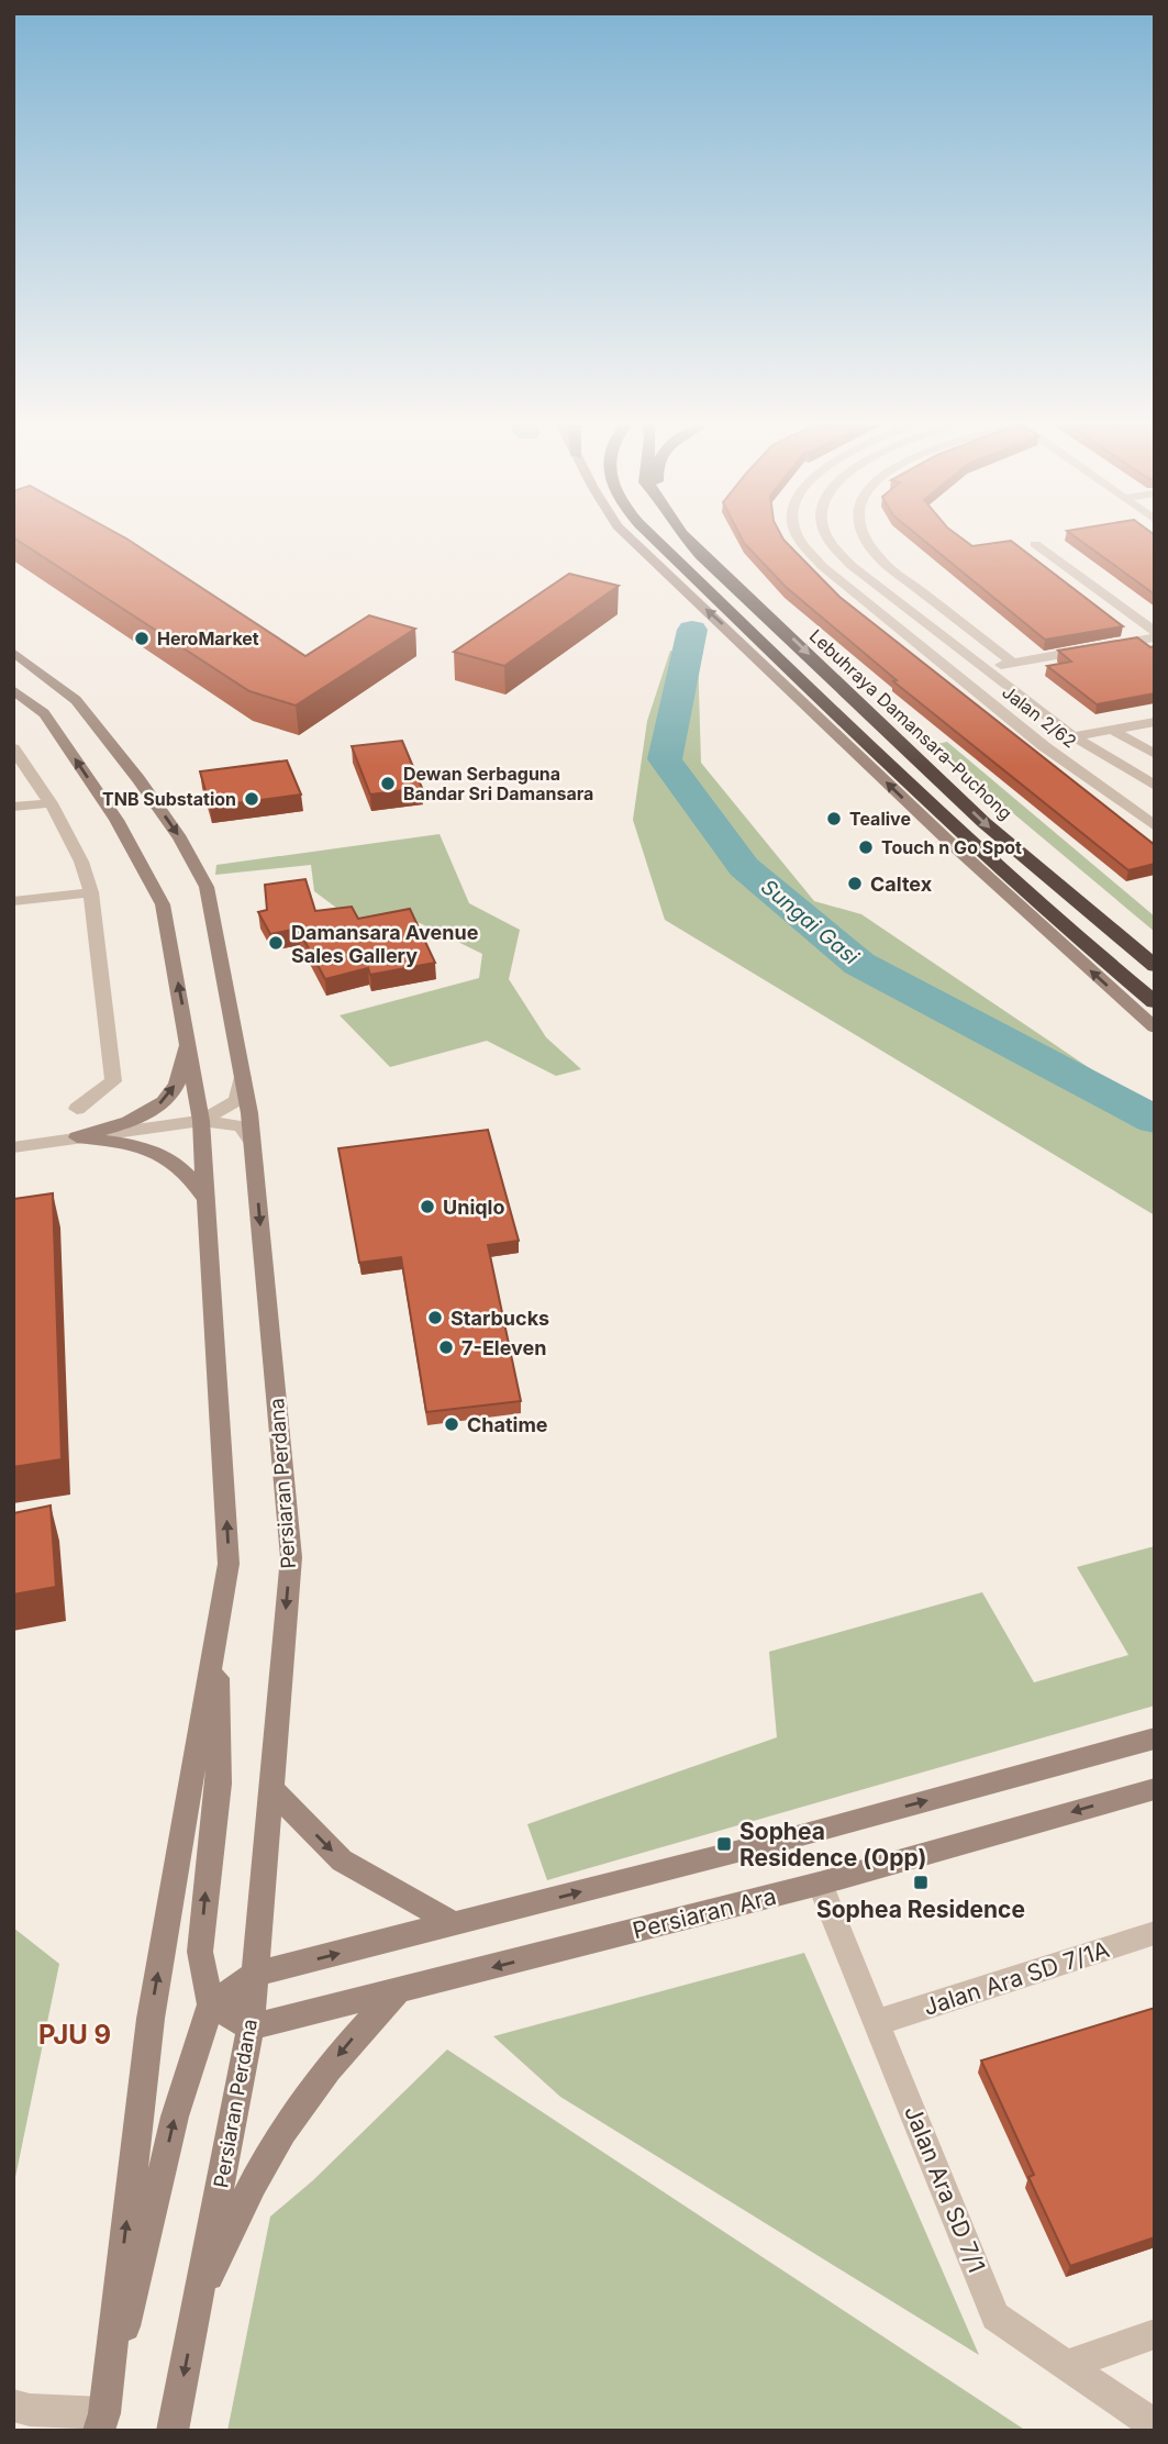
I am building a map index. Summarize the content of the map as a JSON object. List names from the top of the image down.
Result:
{
  "streets": {
    "highway": ["Lebuhraya Damansara–Puchong"],
    "main road": ["Persiaran Perdana", "Persiaran Ara"],
    "street": ["Jalan 2/62", "Jalan Ara SD 7/1A", "Jalan Ara SD 7/1"]
  },
  "crossings": [
    ["Persiaran Perdana", "Persiaran Ara"],
    ["Persiaran Ara", "Jalan Ara SD 7/1"],
    ["Jalan Ara SD 7/1A", "Jalan Ara SD 7/1"]
  ],
  "districts": ["PJU 9"],
  "water": ["Sungai Gasi"],
  "places": {
    "other": [
      "HeroMarket",
      "Dewan Serbaguna Bandar Sri Damansara",
      "TNB Substation",
      "Tealive",
      "Touch n Go Spot",
      "Caltex",
      "Damansara Avenue Sales Gallery",
      "Uniqlo",
      "Starbucks",
      "7-Eleven",
      "Chatime"
    ],
    "transit": ["Sophea Residence (Opp)", "Sophea Residence"]
  }
}
